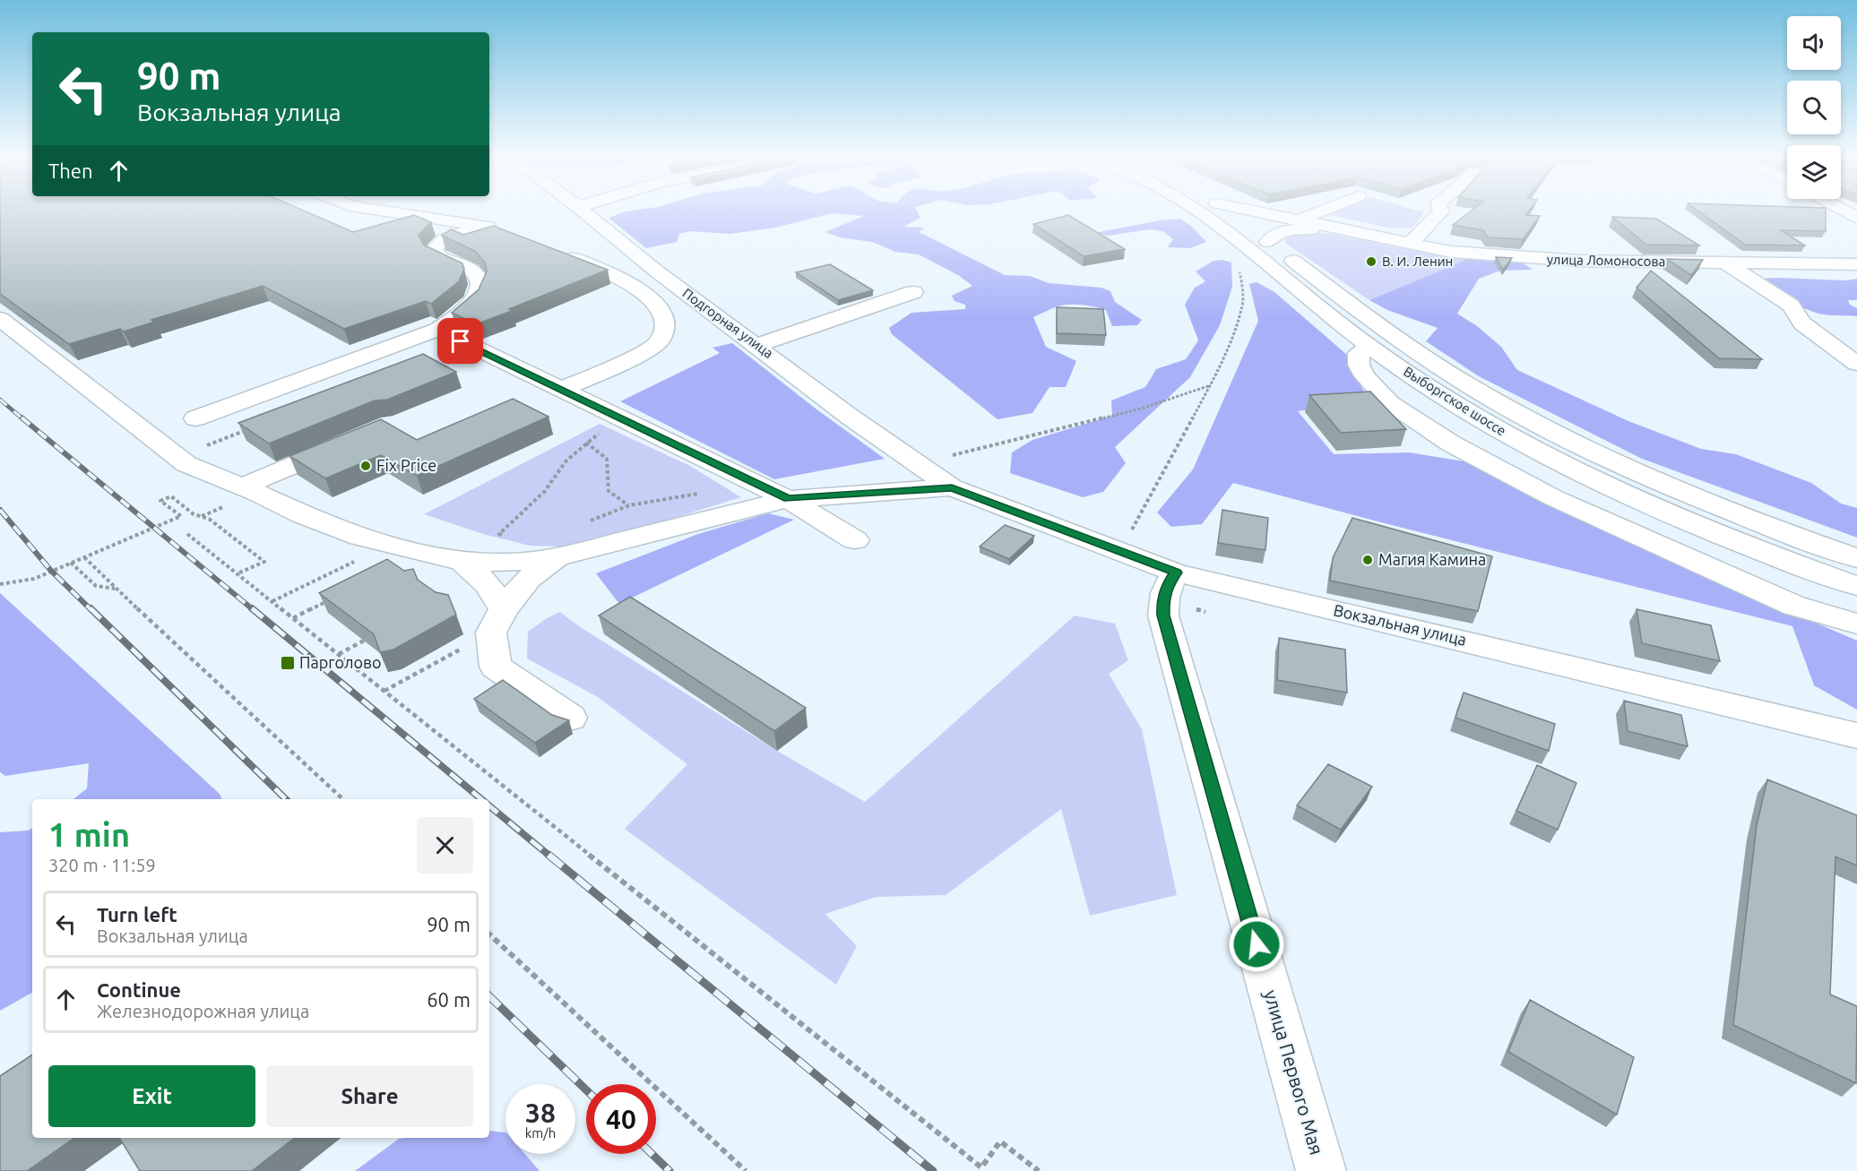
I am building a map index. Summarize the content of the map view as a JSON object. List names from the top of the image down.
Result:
{
  "streets": {
    "street": [
      "улица Ломоносова",
      "Подгорная улица",
      "Выборгское шоссе",
      "Вокзальная улица",
      "улица Первого Мая"
    ]
  },
  "crossings": [
    ["улица Ломоносова", "Выборгское шоссе"],
    ["Подгорная улица", "Вокзальная улица"],
    ["Вокзальная улица", "улица Первого Мая"]
  ],
  "places": {
    "other": ["В. И. Ленин", "Fix Price", "Магия Камина"],
    "transit": ["Парголово"]
  },
  "page": {
    "turn": ["90 m", "Вокзальная улица"],
    "then": "Then",
    "heading": ["1 min", "320 m · 11:59"],
    "list": [
      {
        "name": "Turn left",
        "note": "Вокзальная улица",
        "value": "90 m"
      },
      {
        "name": "Continue",
        "note": "Железнодорожная улица",
        "value": "60 m"
      }
    ],
    "buttons": ["Exit", "Share"],
    "speed": "38 km/h",
    "limit": "40"
  }
}
